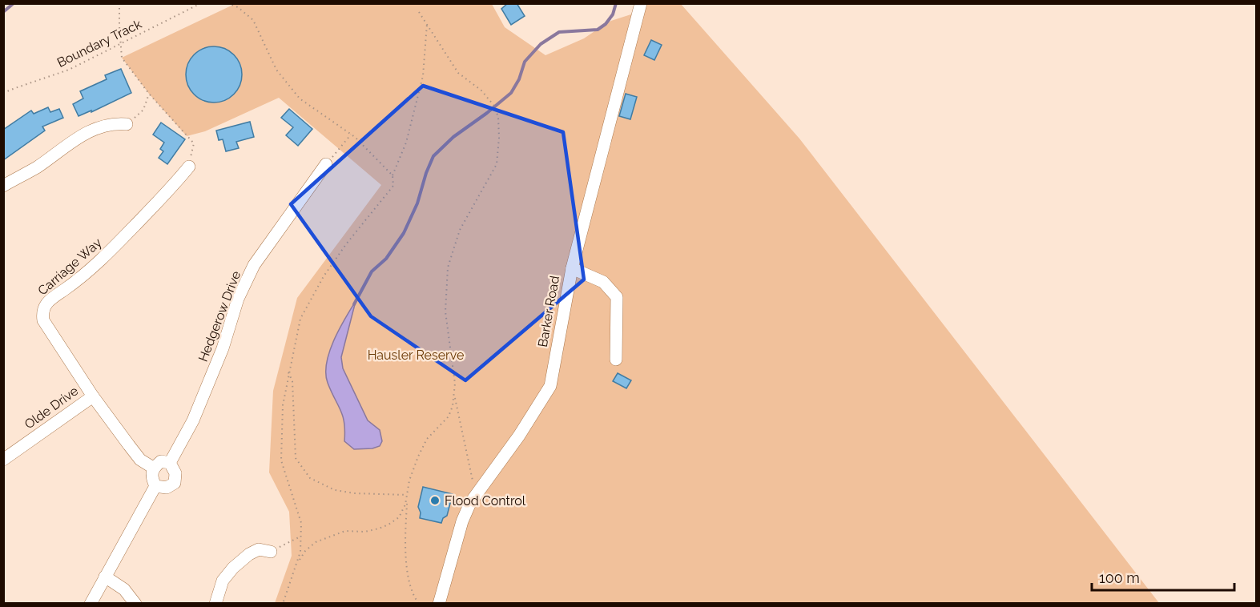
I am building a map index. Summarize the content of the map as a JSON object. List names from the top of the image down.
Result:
{
  "streets": {
    "street": [
      "Carriage Way",
      "Barker Road",
      "Hedgerow Drive",
      "Olde Drive"
    ],
    "path": ["Boundary Track"]
  },
  "crossings": [
    ["Carriage Way", "Hedgerow Drive"],
    ["Carriage Way", "Olde Drive"]
  ],
  "parks": ["Hausler Reserve"],
  "places": ["Flood Control"],
  "scale_bar": "100 m"
}
